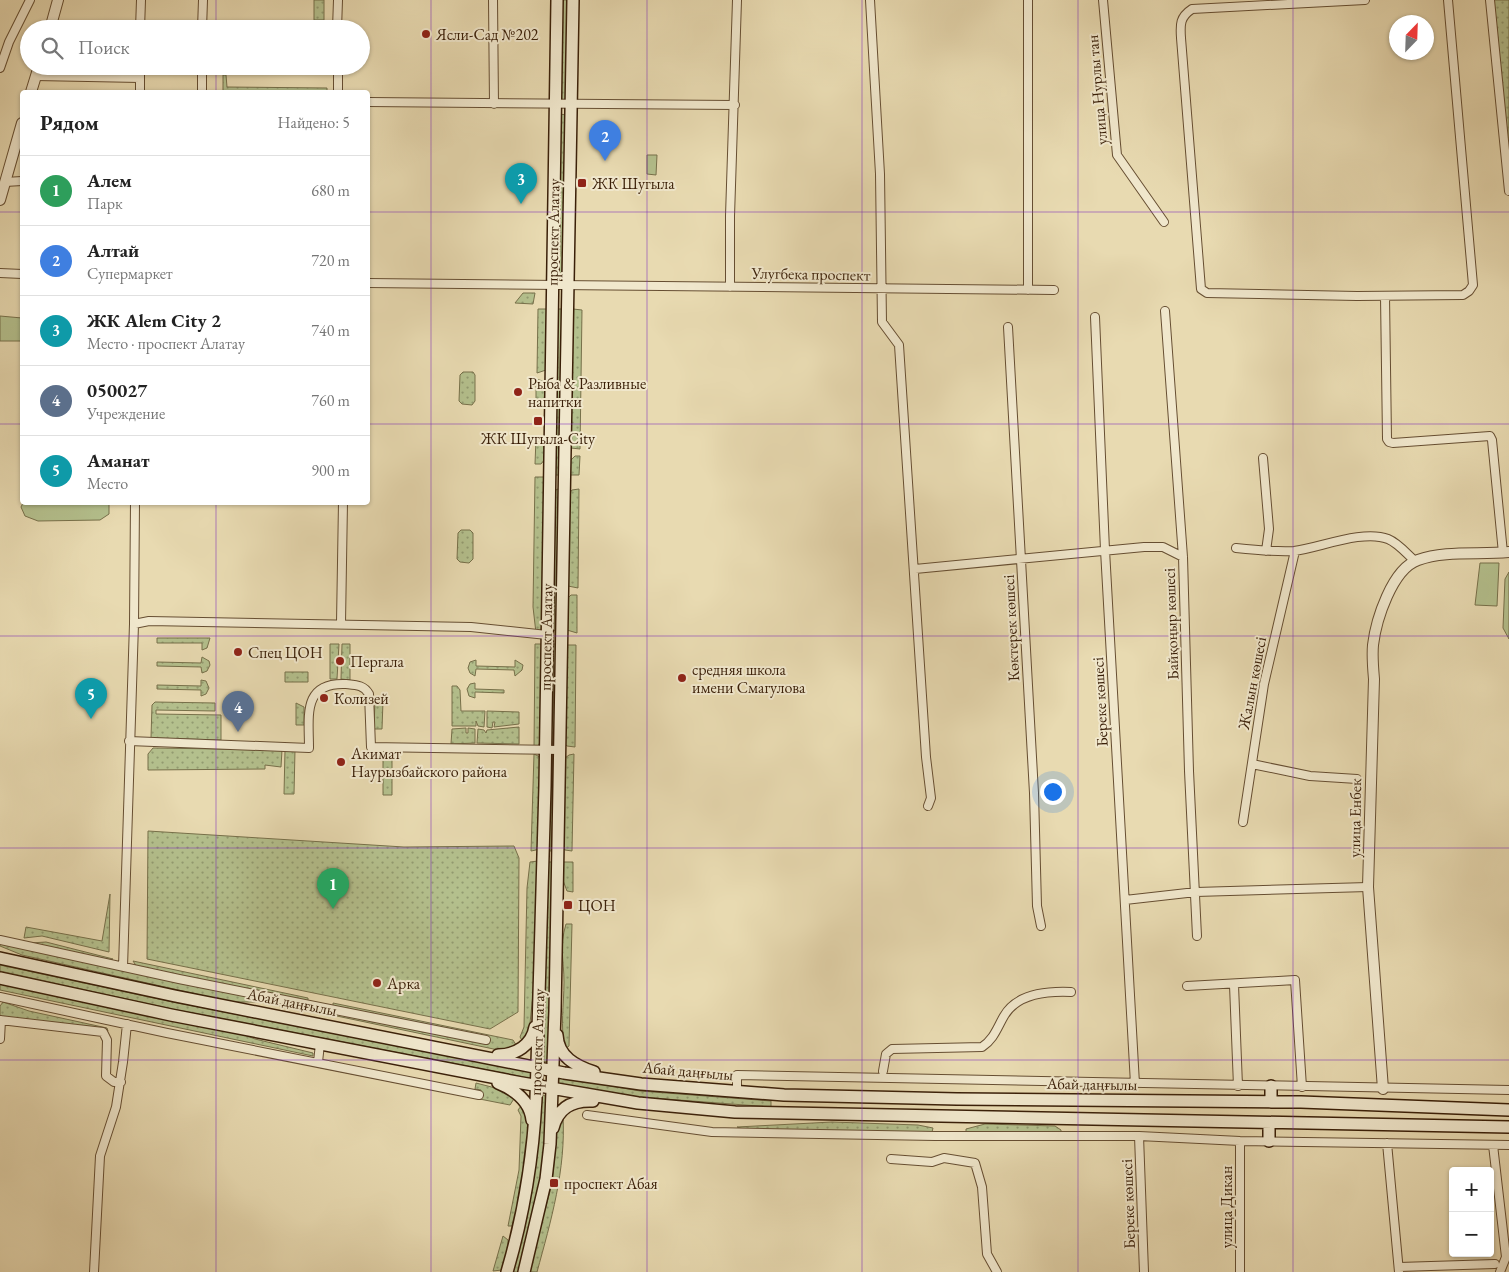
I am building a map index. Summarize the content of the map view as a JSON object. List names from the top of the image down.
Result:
{
  "streets": {
    "main road": ["проспект Алатау", "Абай даңғылы"],
    "street": [
      "улица Нурлы тан",
      "Улугбека проспект",
      "Байқоңыр көшесі",
      "Көктерек көшесі",
      "Жалын көшесі",
      "Береке көшесі",
      "улица Енбек",
      "улица Дикан"
    ]
  },
  "crossings": [
    ["проспект Алатау", "Улугбека проспект"],
    ["проспект Алатау", "Абай даңғылы"]
  ],
  "places": {
    "other": [
      "Ясли-Сад №202",
      "Рыба & Разливные напитки",
      "Спец ЦОН",
      "Пергала",
      "средняя школа имени Смагулова",
      "Колизей",
      "Акимат Наурызбайского района",
      "Арка"
    ],
    "transit": [
      "ЖК Шугыла",
      "ЖК Шугыла-City",
      "ЦОН",
      "проспект Абая"
    ]
  },
  "north": "top right",
  "page": {
    "search": "Поиск",
    "heading": ["Рядом", "Найдено: 5"],
    "pins": [
      "2",
      "3",
      "5",
      "4",
      "1"
    ],
    "list": [
      {
        "mark": "1",
        "name": "Алем",
        "note": "Парк",
        "value": "680 m"
      },
      {
        "mark": "2",
        "name": "Алтай",
        "note": "Супермаркет",
        "value": "720 m"
      },
      {
        "mark": "3",
        "name": "ЖК Alem City 2",
        "note": "Место · проспект Алатау",
        "value": "740 m"
      },
      {
        "mark": "4",
        "name": "050027",
        "note": "Учреждение",
        "value": "760 m"
      },
      {
        "mark": "5",
        "name": "Аманат",
        "note": "Место",
        "value": "900 m"
      }
    ],
    "map_buttons": ["+", "−"]
  }
}
